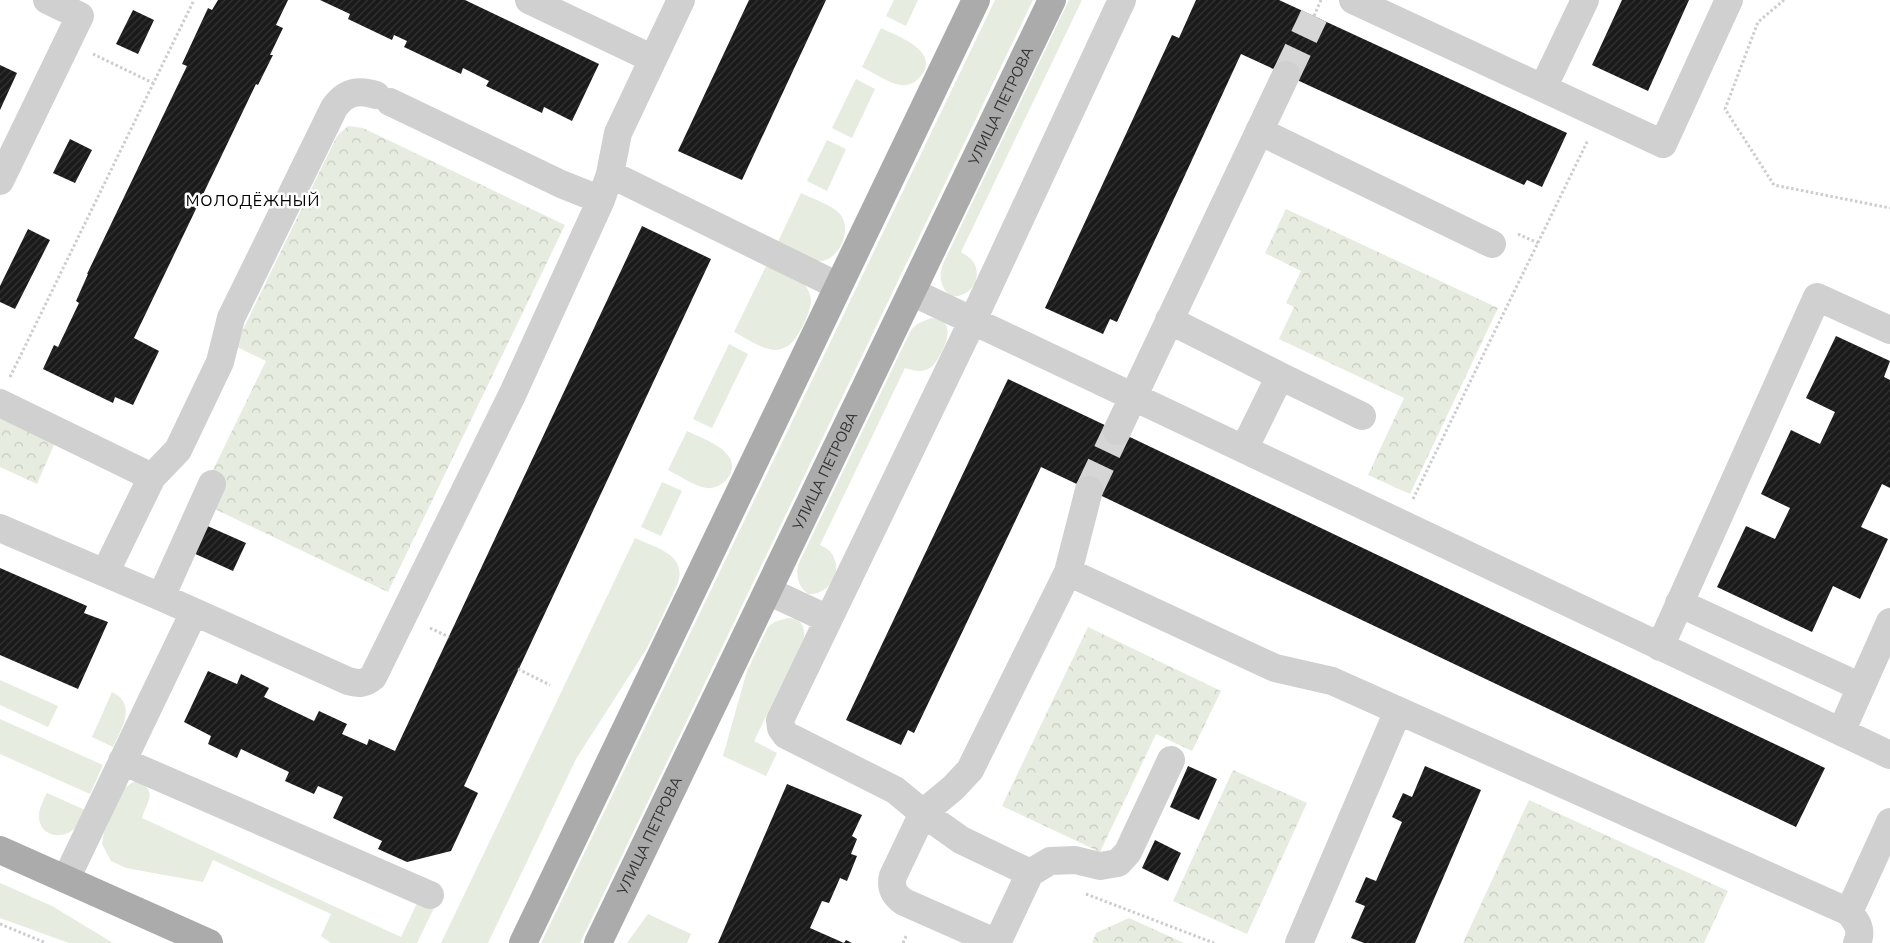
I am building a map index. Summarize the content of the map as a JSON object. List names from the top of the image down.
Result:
{
  "streets": {
    "main road": ["УЛИЦА ПЕТРОВА"]
  },
  "districts": ["МОЛОДЁЖНЫЙ"]
}
